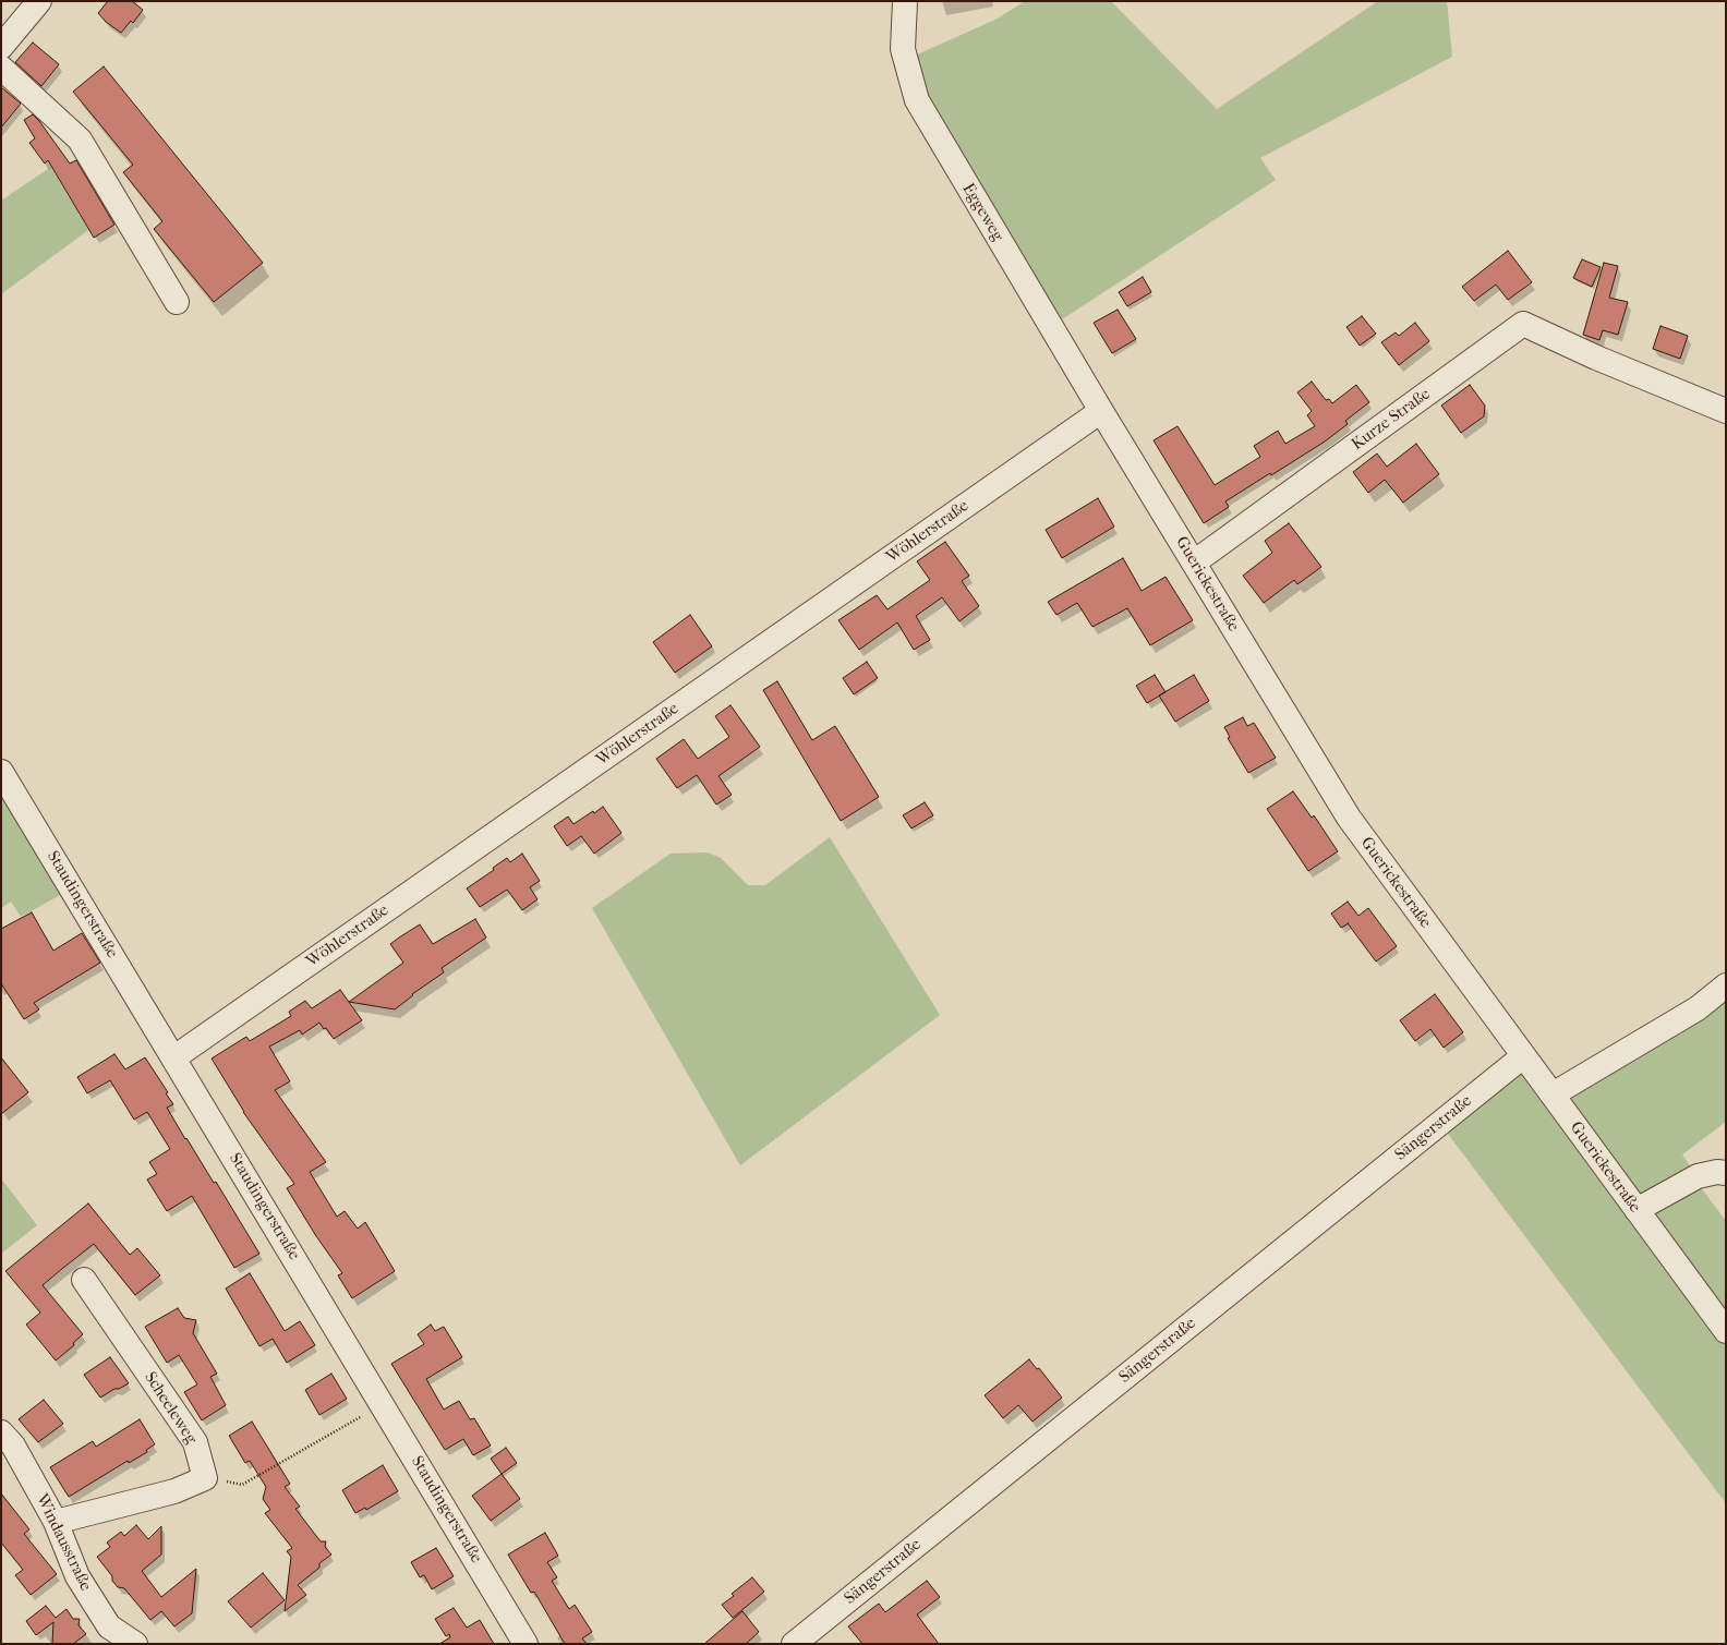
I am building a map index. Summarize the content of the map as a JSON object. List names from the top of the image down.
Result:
{
  "streets": {
    "street": [
      "Eggeweg",
      "Kurze Straße",
      "Wöhlerstraße",
      "Guerickestraße",
      "Staudingerstraße",
      "Sängerstraße",
      "Scheeleweg",
      "Windausstraße"
    ]
  },
  "crossings": [
    ["Eggeweg", "Wöhlerstraße"],
    ["Eggeweg", "Guerickestraße"],
    ["Kurze Straße", "Guerickestraße"],
    ["Wöhlerstraße", "Guerickestraße"],
    ["Wöhlerstraße", "Staudingerstraße"],
    ["Guerickestraße", "Sängerstraße"]
  ]
}
